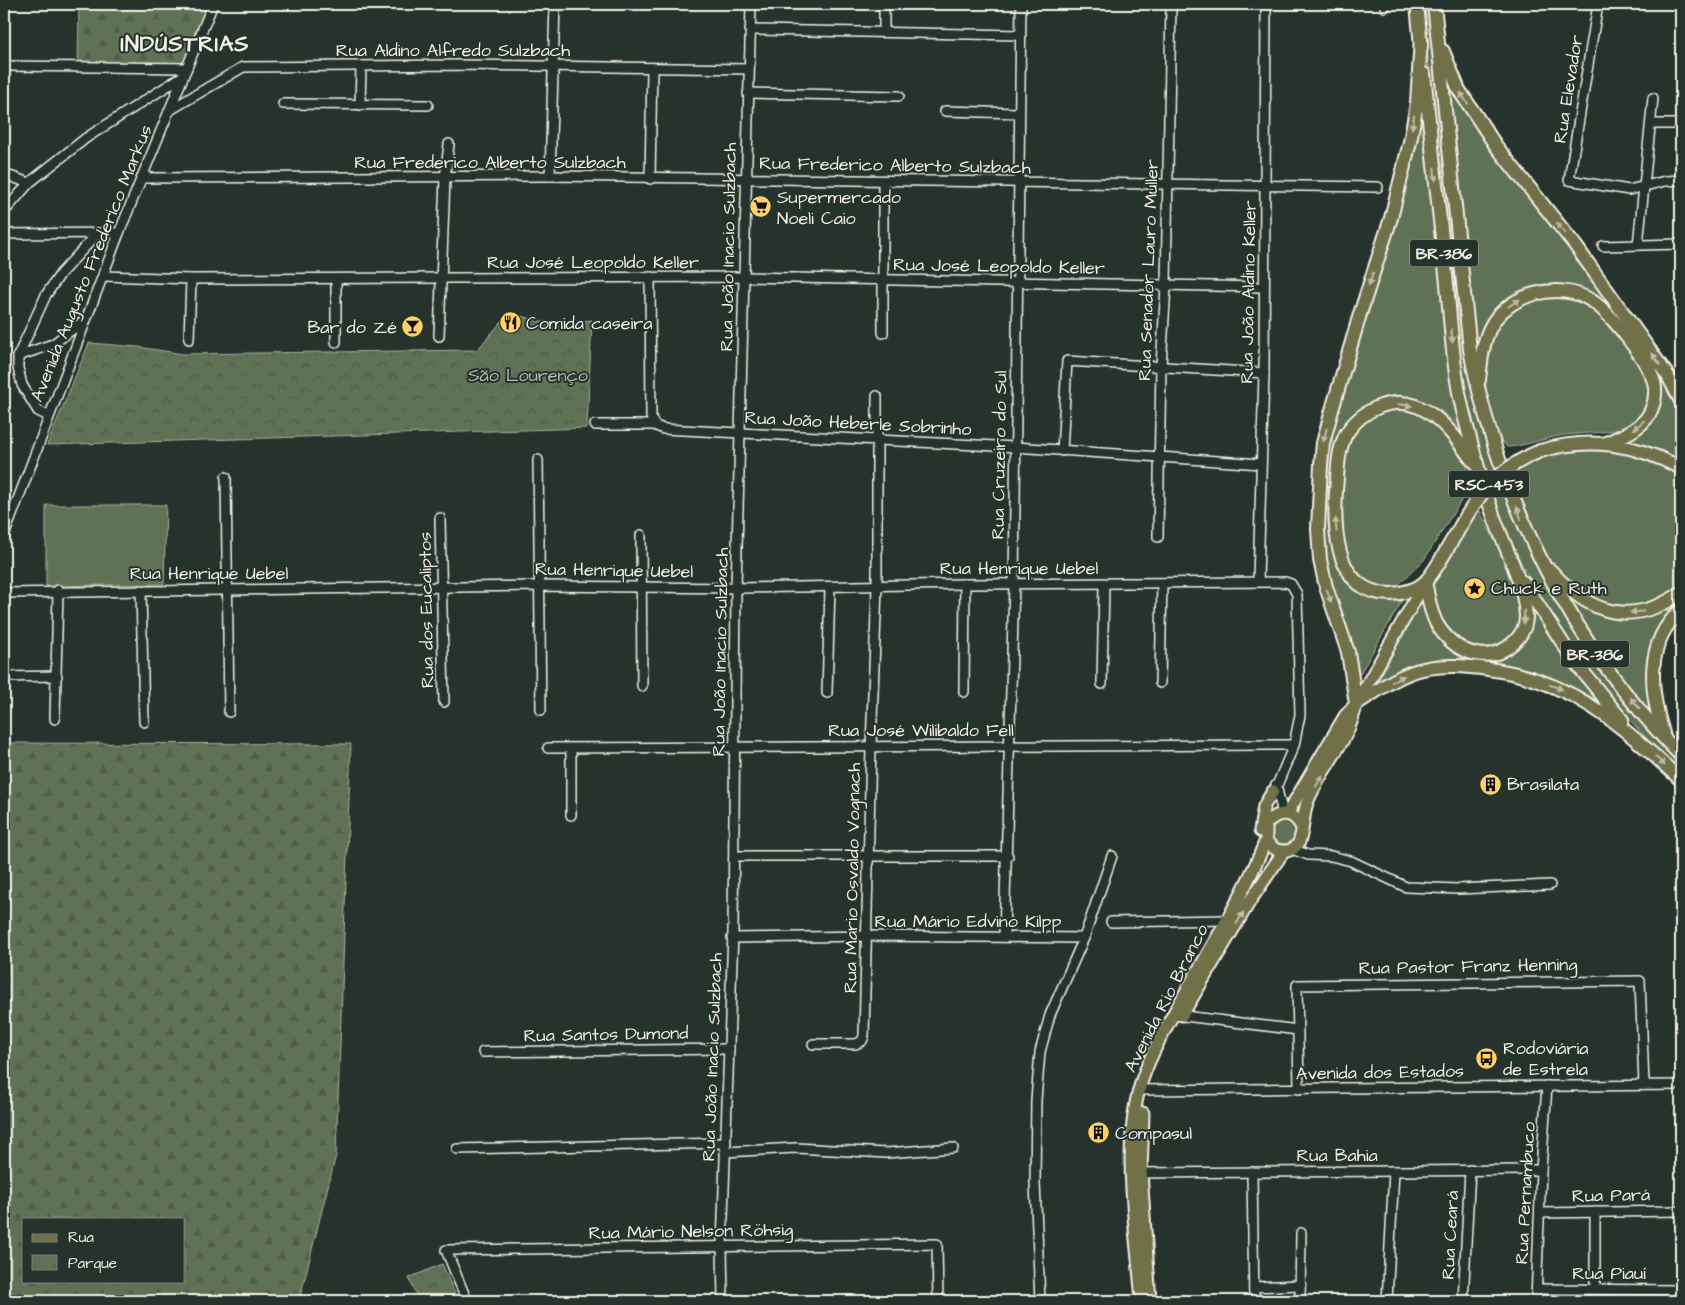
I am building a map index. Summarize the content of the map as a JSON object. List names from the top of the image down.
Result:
{
  "streets": {
    "highway": ["BR-386", "RSC-453"],
    "main road": ["Avenida Rio Branco"],
    "street": [
      "Rua Aldino Alfredo Sulzbach",
      "Rua Elevador",
      "Rua Frederico Alberto Sulzbach",
      "Rua João Inacio Sulzbach",
      "Rua José Leopoldo Keller",
      "Avenida Augusto Frederico Markus",
      "Rua Senador Lauro Muller",
      "Rua João Aldino Keller",
      "Rua João Heberle Sobrinho",
      "Rua Cruzeiro do Sul",
      "Rua Henrique Uebel",
      "Rua dos Eucaliptos",
      "Rua José Wilibaldo Fell",
      "Rua Mario Osvaldo Vognach",
      "Rua Mário Edvino Kilpp",
      "Rua Pastor Franz Henning",
      "Rua Santos Dumond",
      "Avenida dos Estados",
      "Rua Bahia",
      "Rua Pernambuco",
      "Rua Pará",
      "Rua Mário Nelson Röhsig",
      "Rua Ceará",
      "Rua Piauí"
    ]
  },
  "crossings": [
    ["Rua Aldino Alfredo Sulzbach", "Rua João Inacio Sulzbach"],
    ["Rua Aldino Alfredo Sulzbach", "Avenida Augusto Frederico Markus"],
    ["Rua Frederico Alberto Sulzbach", "Rua João Inacio Sulzbach"],
    ["Rua Frederico Alberto Sulzbach", "Avenida Augusto Frederico Markus"],
    ["Rua Frederico Alberto Sulzbach", "Rua Senador Lauro Muller"],
    ["Rua Frederico Alberto Sulzbach", "Rua João Aldino Keller"],
    ["Rua Frederico Alberto Sulzbach", "Rua Cruzeiro do Sul"],
    ["Rua João Inacio Sulzbach", "Rua José Leopoldo Keller"],
    ["Rua João Inacio Sulzbach", "Rua João Heberle Sobrinho"],
    ["Rua João Inacio Sulzbach", "Rua Henrique Uebel"],
    ["Rua João Inacio Sulzbach", "Rua José Wilibaldo Fell"],
    ["Rua João Inacio Sulzbach", "Rua Mário Edvino Kilpp"],
    ["Rua João Inacio Sulzbach", "Rua Santos Dumond"],
    ["Rua João Inacio Sulzbach", "Rua Mário Nelson Röhsig"],
    ["Rua José Leopoldo Keller", "Avenida Augusto Frederico Markus"],
    ["Rua José Leopoldo Keller", "Rua Senador Lauro Muller"],
    ["Rua José Leopoldo Keller", "Rua João Aldino Keller"],
    ["Rua José Leopoldo Keller", "Rua Cruzeiro do Sul"],
    ["Rua Senador Lauro Muller", "Rua João Heberle Sobrinho"],
    ["Rua João Aldino Keller", "Rua João Heberle Sobrinho"],
    ["Rua João Aldino Keller", "Rua Henrique Uebel"],
    ["Rua João Heberle Sobrinho", "Rua Cruzeiro do Sul"],
    ["Rua João Heberle Sobrinho", "Rua Mario Osvaldo Vognach"],
    ["Rua Cruzeiro do Sul", "Rua Henrique Uebel"],
    ["Rua Cruzeiro do Sul", "Rua José Wilibaldo Fell"],
    ["Rua Cruzeiro do Sul", "Rua Mário Edvino Kilpp"],
    ["Rua Henrique Uebel", "Rua dos Eucaliptos"],
    ["Rua Henrique Uebel", "Rua José Wilibaldo Fell"],
    ["Rua Henrique Uebel", "Rua Mario Osvaldo Vognach"],
    ["Rua José Wilibaldo Fell", "Rua Mario Osvaldo Vognach"],
    ["Rua Mario Osvaldo Vognach", "Rua Mário Edvino Kilpp"],
    ["Rua Pastor Franz Henning", "Avenida dos Estados"],
    ["Avenida Rio Branco", "Avenida dos Estados"],
    ["Avenida Rio Branco", "Rua Bahia"],
    ["Avenida dos Estados", "Rua Pernambuco"],
    ["Rua Bahia", "Rua Pernambuco"],
    ["Rua Bahia", "Rua Ceará"],
    ["Rua Pernambuco", "Rua Pará"],
    ["Rua Pernambuco", "Rua Piauí"]
  ],
  "districts": ["INDÚSTRIAS"],
  "parks": ["São Lourenço"],
  "places": {
    "supermarket": ["Supermercado Noeli Caio"],
    "restaurant": ["Comida caseira"],
    "bar": ["Bar do Zé"],
    "place": ["Chuck e Ruth"],
    "building": ["Brasilata", "Compasul"],
    "bus stop": ["Rodoviária de Estrela"]
  },
  "legend": ["Rua", "Parque"]
}
